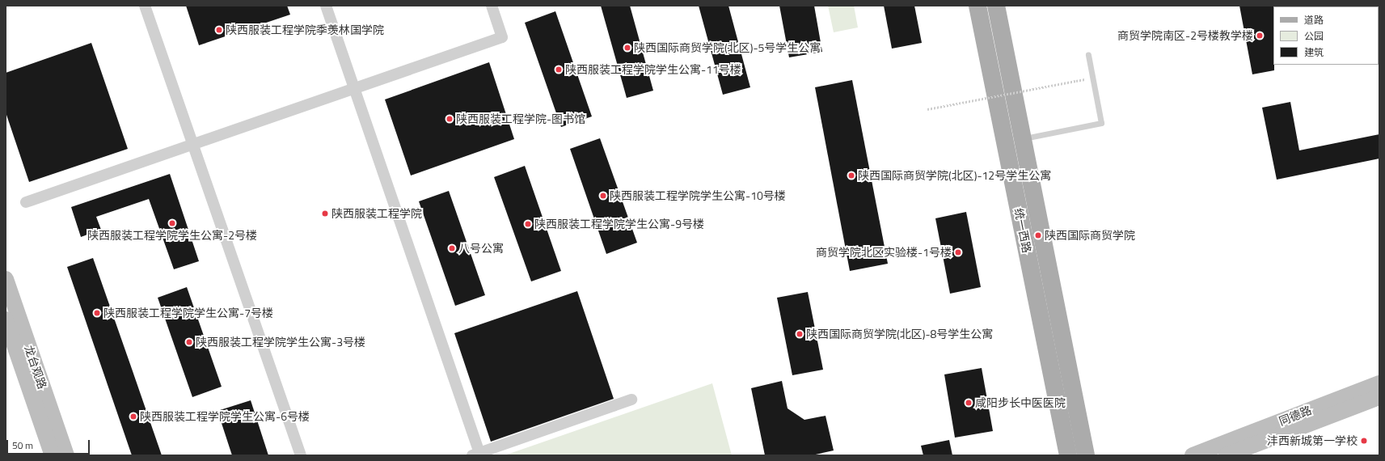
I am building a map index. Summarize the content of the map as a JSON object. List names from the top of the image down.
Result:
{
  "streets": {
    "main road": ["统一西路"],
    "street": ["龙台观路", "同德路"]
  },
  "places": [
    "陕西服装工程学院季羡林国学院",
    "商贸学院南区-2号楼教学楼",
    "陕西国际商贸学院(北区)-5号学生公寓",
    "陕西服装工程学院学生公寓-11号楼",
    "陕西服装工程学院-图书馆",
    "陕西国际商贸学院(北区)-12号学生公寓",
    "陕西服装工程学院学生公寓-10号楼",
    "陕西服装工程学院",
    "陕西服装工程学院学生公寓-2号楼",
    "陕西服装工程学院学生公寓-9号楼",
    "陕西国际商贸学院",
    "八号公寓",
    "商贸学院北区实验楼-1号楼",
    "陕西服装工程学院学生公寓-7号楼",
    "陕西国际商贸学院(北区)-8号学生公寓",
    "陕西服装工程学院学生公寓-3号楼",
    "咸阳步长中医医院",
    "陕西服装工程学院学生公寓-6号楼",
    "沣西新城第一学校"
  ],
  "legend": ["道路", "公园", "建筑"],
  "scale_bar": "50 m"
}
